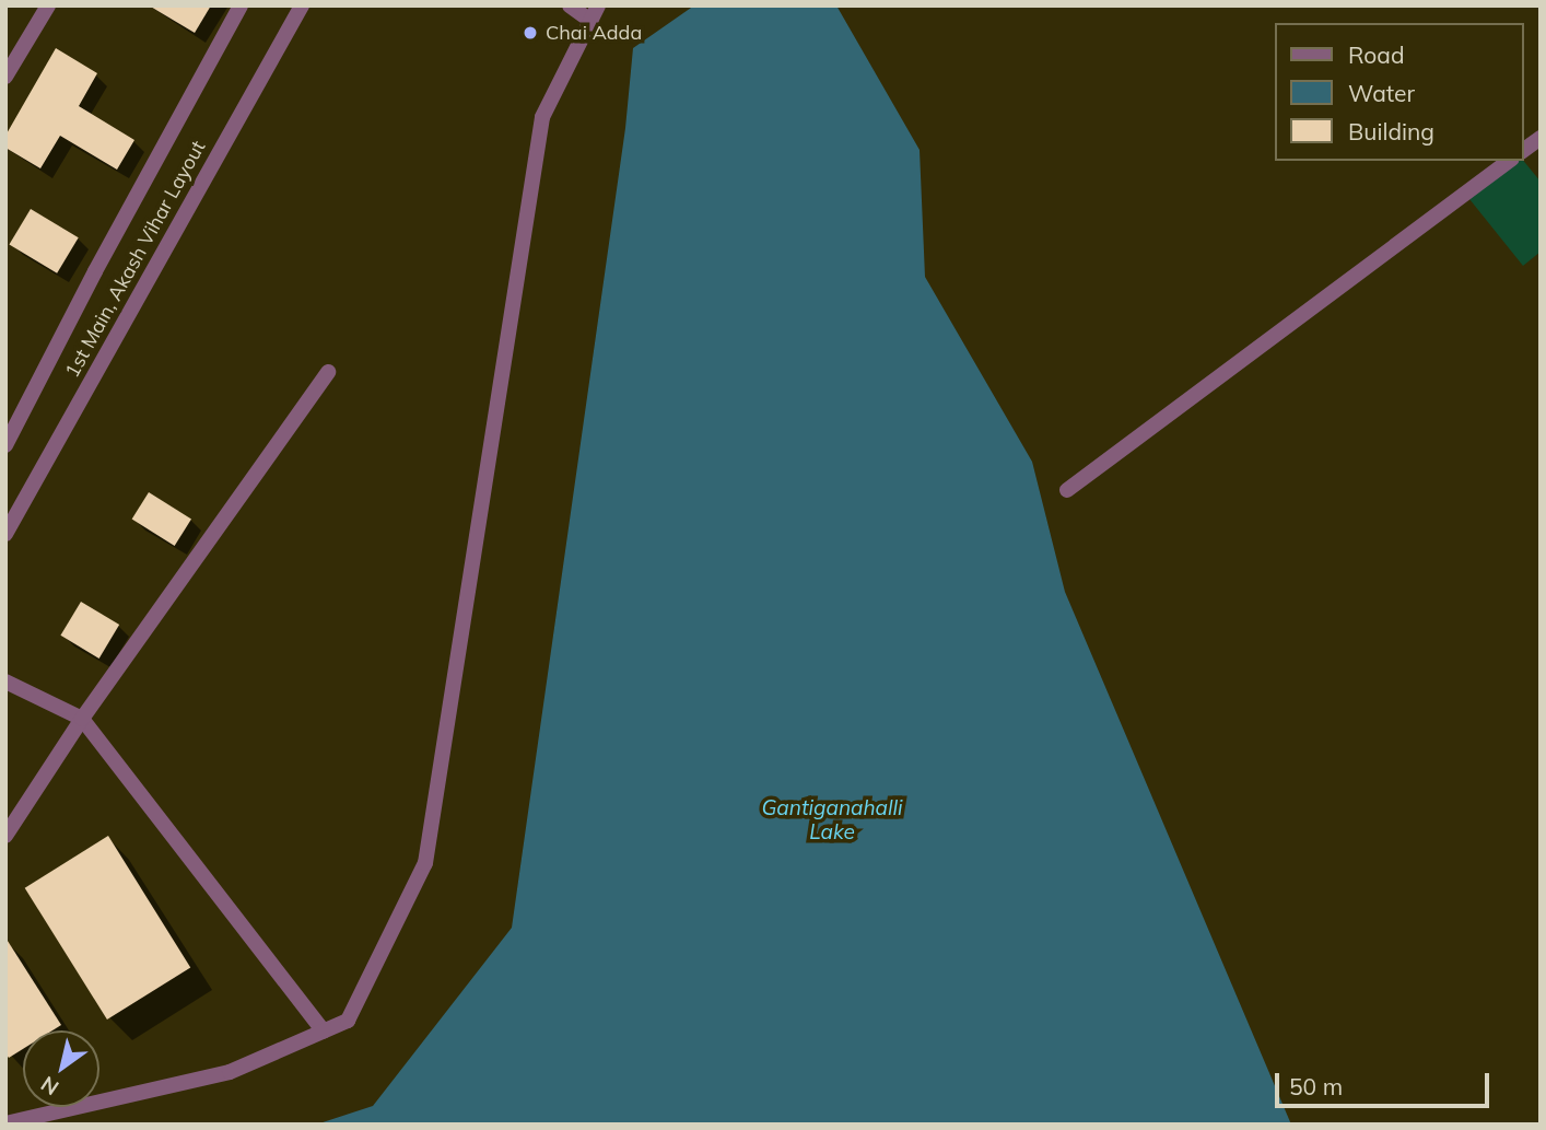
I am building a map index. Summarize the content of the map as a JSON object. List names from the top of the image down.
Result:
{
  "streets": {
    "street": ["1st Main, Akash Vihar Layout"]
  },
  "water": ["Gantiganahalli Lake"],
  "places": ["Chai Adda"],
  "legend": ["Road", "Water", "Building"],
  "scale_bar": "50 m",
  "north": "bottom left"
}
